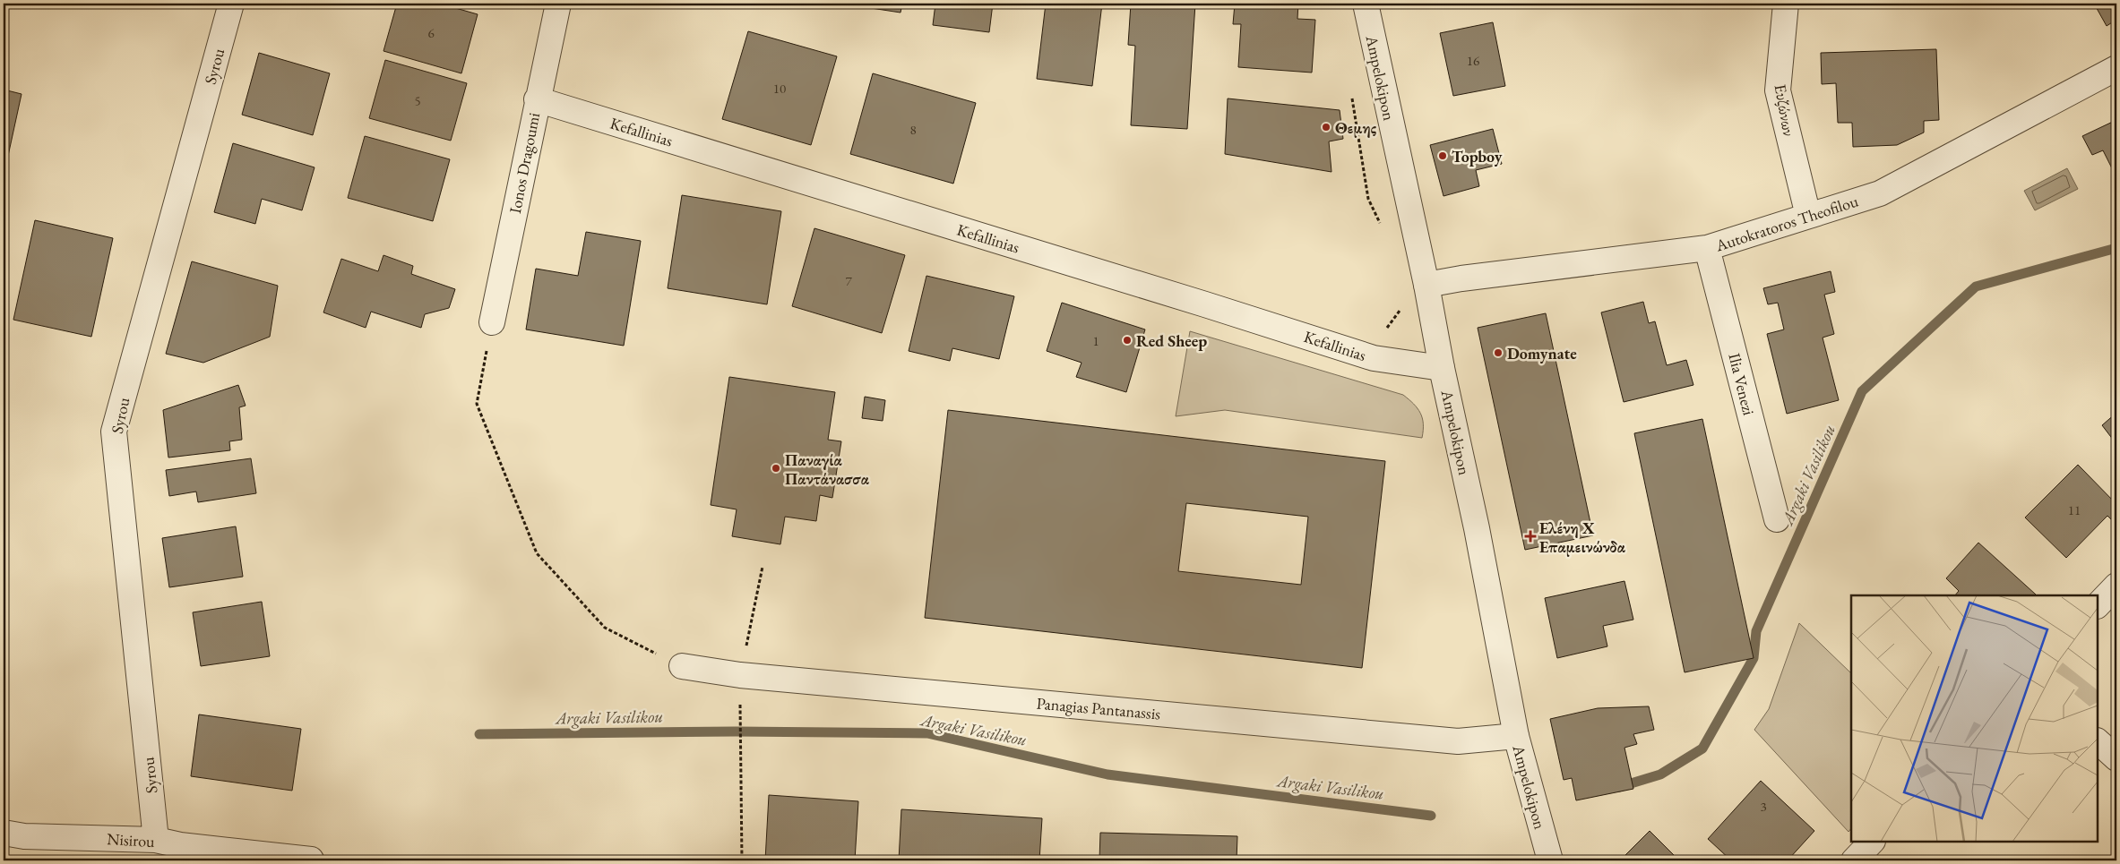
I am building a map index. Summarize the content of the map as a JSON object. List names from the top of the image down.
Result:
{
  "streets": {
    "street": [
      "Syrou",
      "Ampelokipon",
      "Ευζώνων",
      "Kefallinias",
      "Ionos Dragoumi",
      "Autokratoros Theofilou",
      "Ilia Venezi",
      "Panagias Pantanassis",
      "Nisirou"
    ]
  },
  "crossings": [
    ["Syrou", "Nisirou"],
    ["Ampelokipon", "Kefallinias"],
    ["Ampelokipon", "Autokratoros Theofilou"],
    ["Ampelokipon", "Panagias Pantanassis"],
    ["Ευζώνων", "Autokratoros Theofilou"],
    ["Kefallinias", "Ionos Dragoumi"],
    ["Autokratoros Theofilou", "Ilia Venezi"]
  ],
  "water": ["Argaki Vasilikou"],
  "places": {
    "other": [
      "Θεμης",
      "Topboy",
      "Red Sheep",
      "Domynate",
      "Παναγία Παντάνασσα"
    ],
    "health": ["Ελένη Χ Επαμεινώνδα"]
  },
  "house_numbers": [
    "6",
    "16",
    "10",
    "5",
    "8",
    "7",
    "1",
    "11",
    "3"
  ]
}
